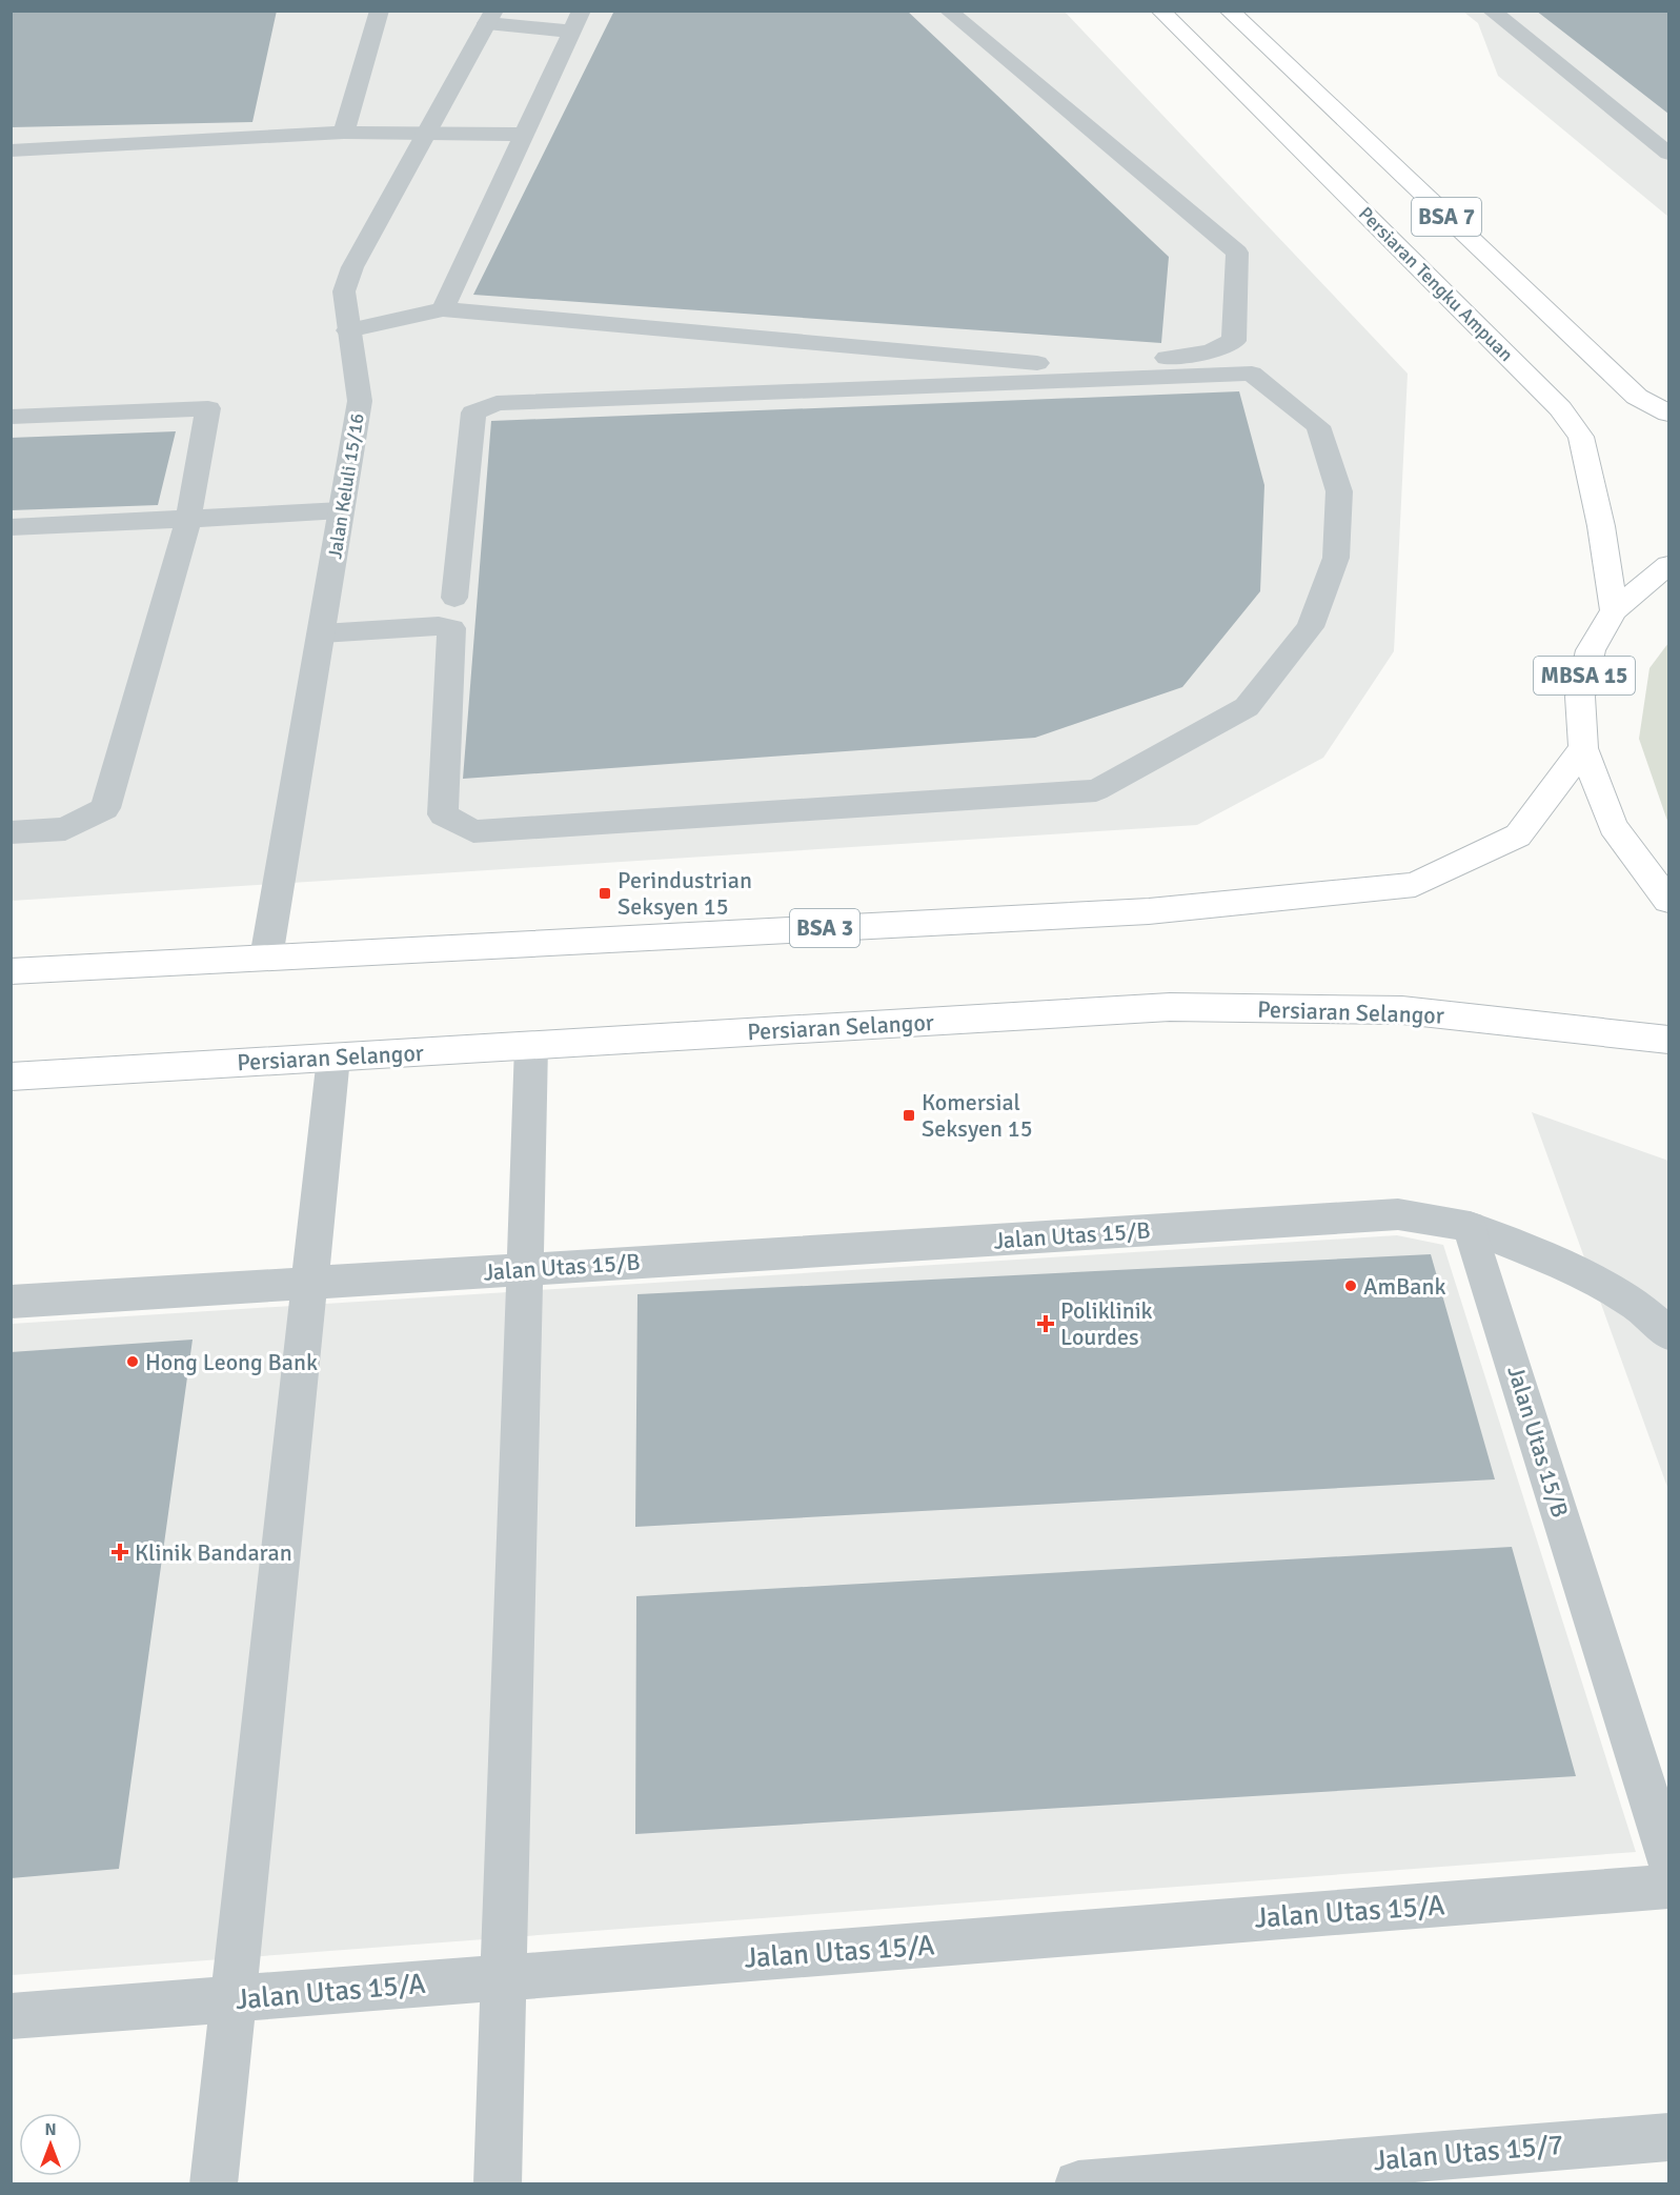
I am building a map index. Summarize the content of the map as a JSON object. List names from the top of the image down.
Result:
{
  "streets": {
    "main road": [
      "BSA 7",
      "Persiaran Tengku Ampuan",
      "MBSA 15",
      "BSA 3",
      "Persiaran Selangor"
    ],
    "street": [
      "Jalan Keluli 15/16",
      "Jalan Utas 15/B",
      "Jalan Utas 15/A",
      "Jalan Utas 15/7"
    ]
  },
  "crossings": [
    ["Persiaran Tengku Ampuan", "MBSA 15"],
    ["Jalan Keluli 15/16", "BSA 3"],
    ["MBSA 15", "BSA 3"]
  ],
  "places": {
    "transit": ["Perindustrian Seksyen 15", "Komersial Seksyen 15"],
    "other": ["AmBank", "Hong Leong Bank"],
    "health": ["Poliklinik Lourdes", "Klinik Bandaran"]
  },
  "north": "top"
}
